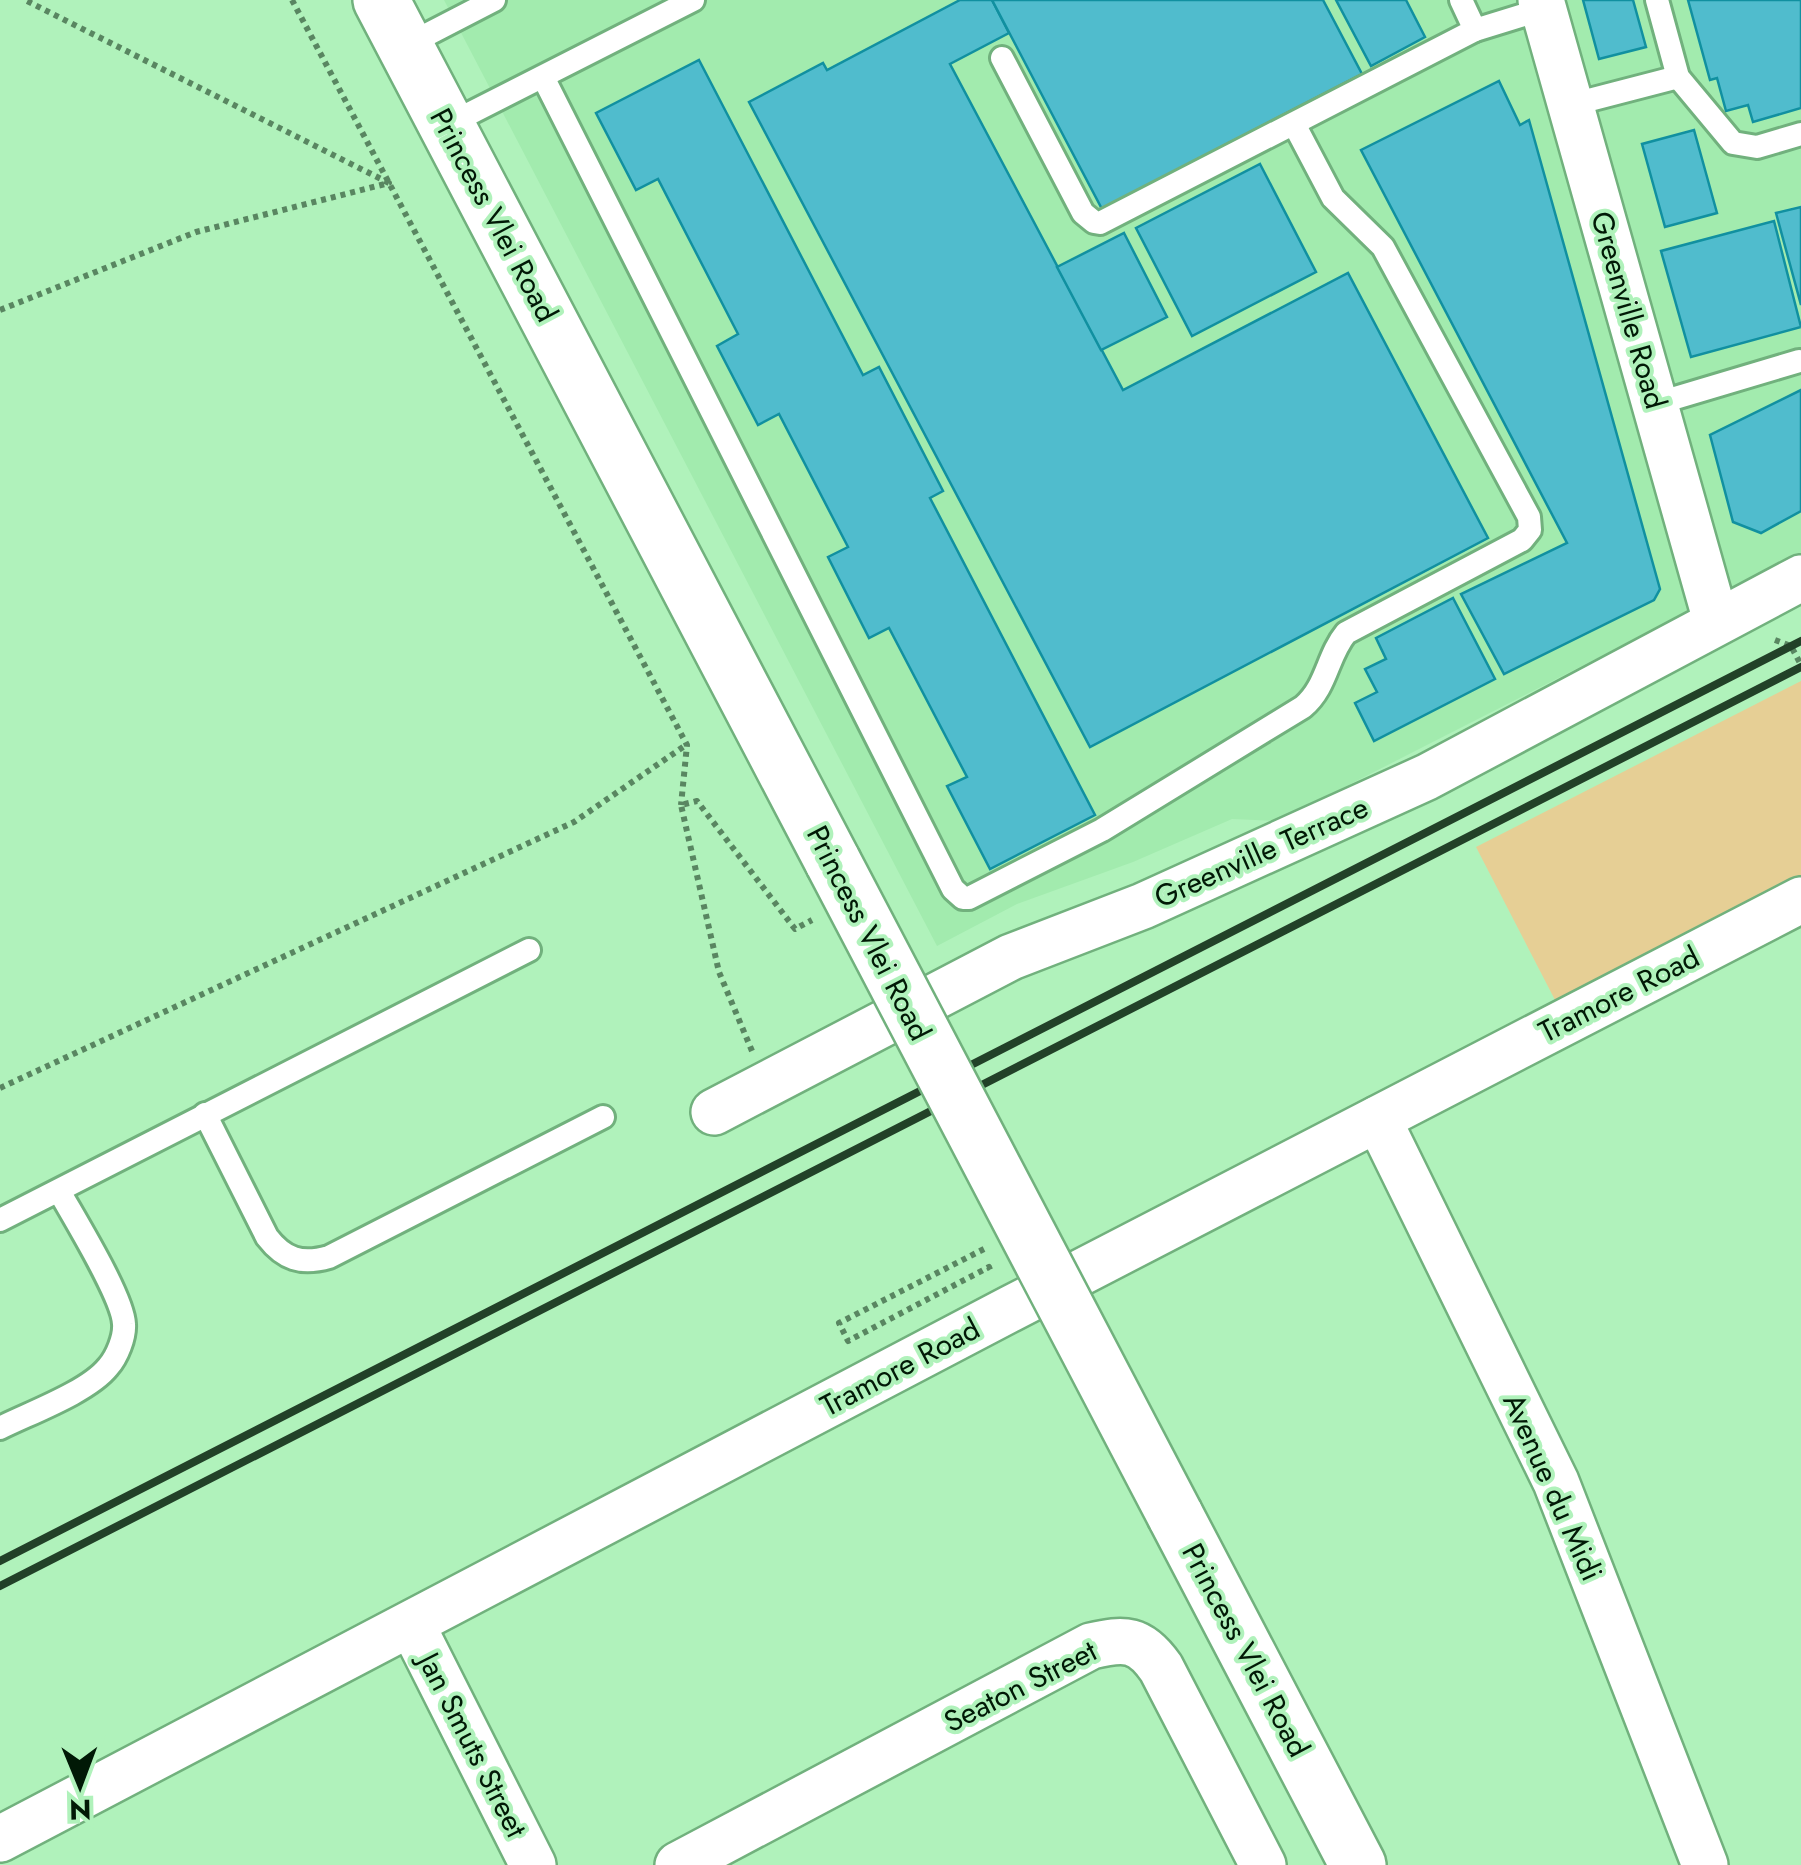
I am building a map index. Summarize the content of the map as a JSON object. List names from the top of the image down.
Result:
{
  "streets": {
    "street": [
      "Princess Vlei Road",
      "Greenville Road",
      "Greenville Terrace",
      "Tramore Road",
      "Avenue du Midi",
      "Seaton Street",
      "Jan Smuts Street"
    ]
  },
  "crossings": [
    ["Greenville Road", "Greenville Terrace"],
    ["Tramore Road", "Avenue du Midi"],
    ["Tramore Road", "Jan Smuts Street"]
  ],
  "north": "bottom"
}
